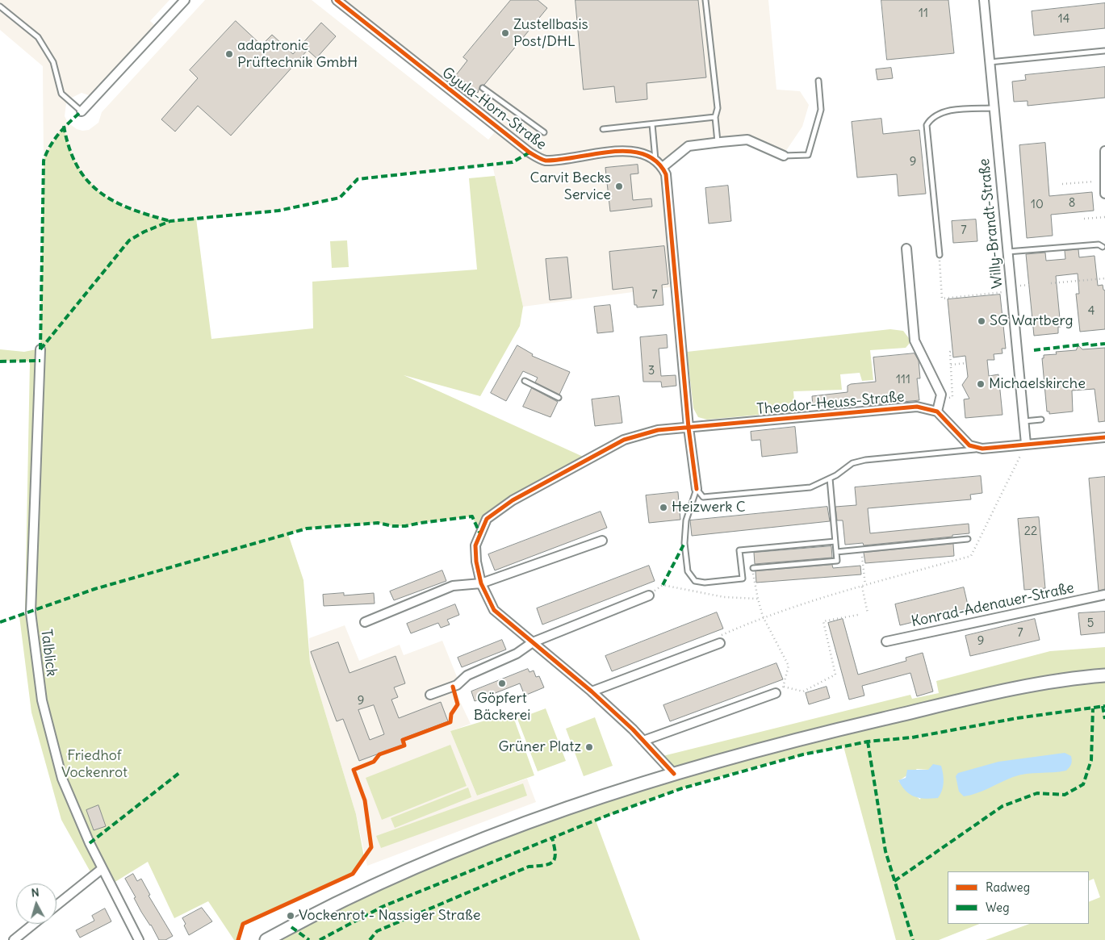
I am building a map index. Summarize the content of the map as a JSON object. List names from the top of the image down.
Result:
{
  "streets": {
    "street": [
      "Gyula-Horn-Straße",
      "Willy-Brandt-Straße",
      "Theodor-Heuss-Straße",
      "Konrad-Adenauer-Straße",
      "Talblick"
    ]
  },
  "parks": ["Friedhof Vockenrot"],
  "places": [
    "Zustellbasis Post/DHL",
    "adaptronic Prüftechnik GmbH",
    "Carvit Becks Service",
    "SG Wartberg",
    "Michaelskirche",
    "Heizwerk C",
    "Göpfert Bäckerei",
    "Grüner Platz",
    "Vockenrot - Nassiger Straße"
  ],
  "house_numbers": [
    "11",
    "14",
    "9",
    "8",
    "10",
    "7",
    "7",
    "4",
    "3",
    "111",
    "22",
    "5",
    "7",
    "9",
    "9"
  ],
  "legend": ["Radweg", "Weg"],
  "north": "top"
}
